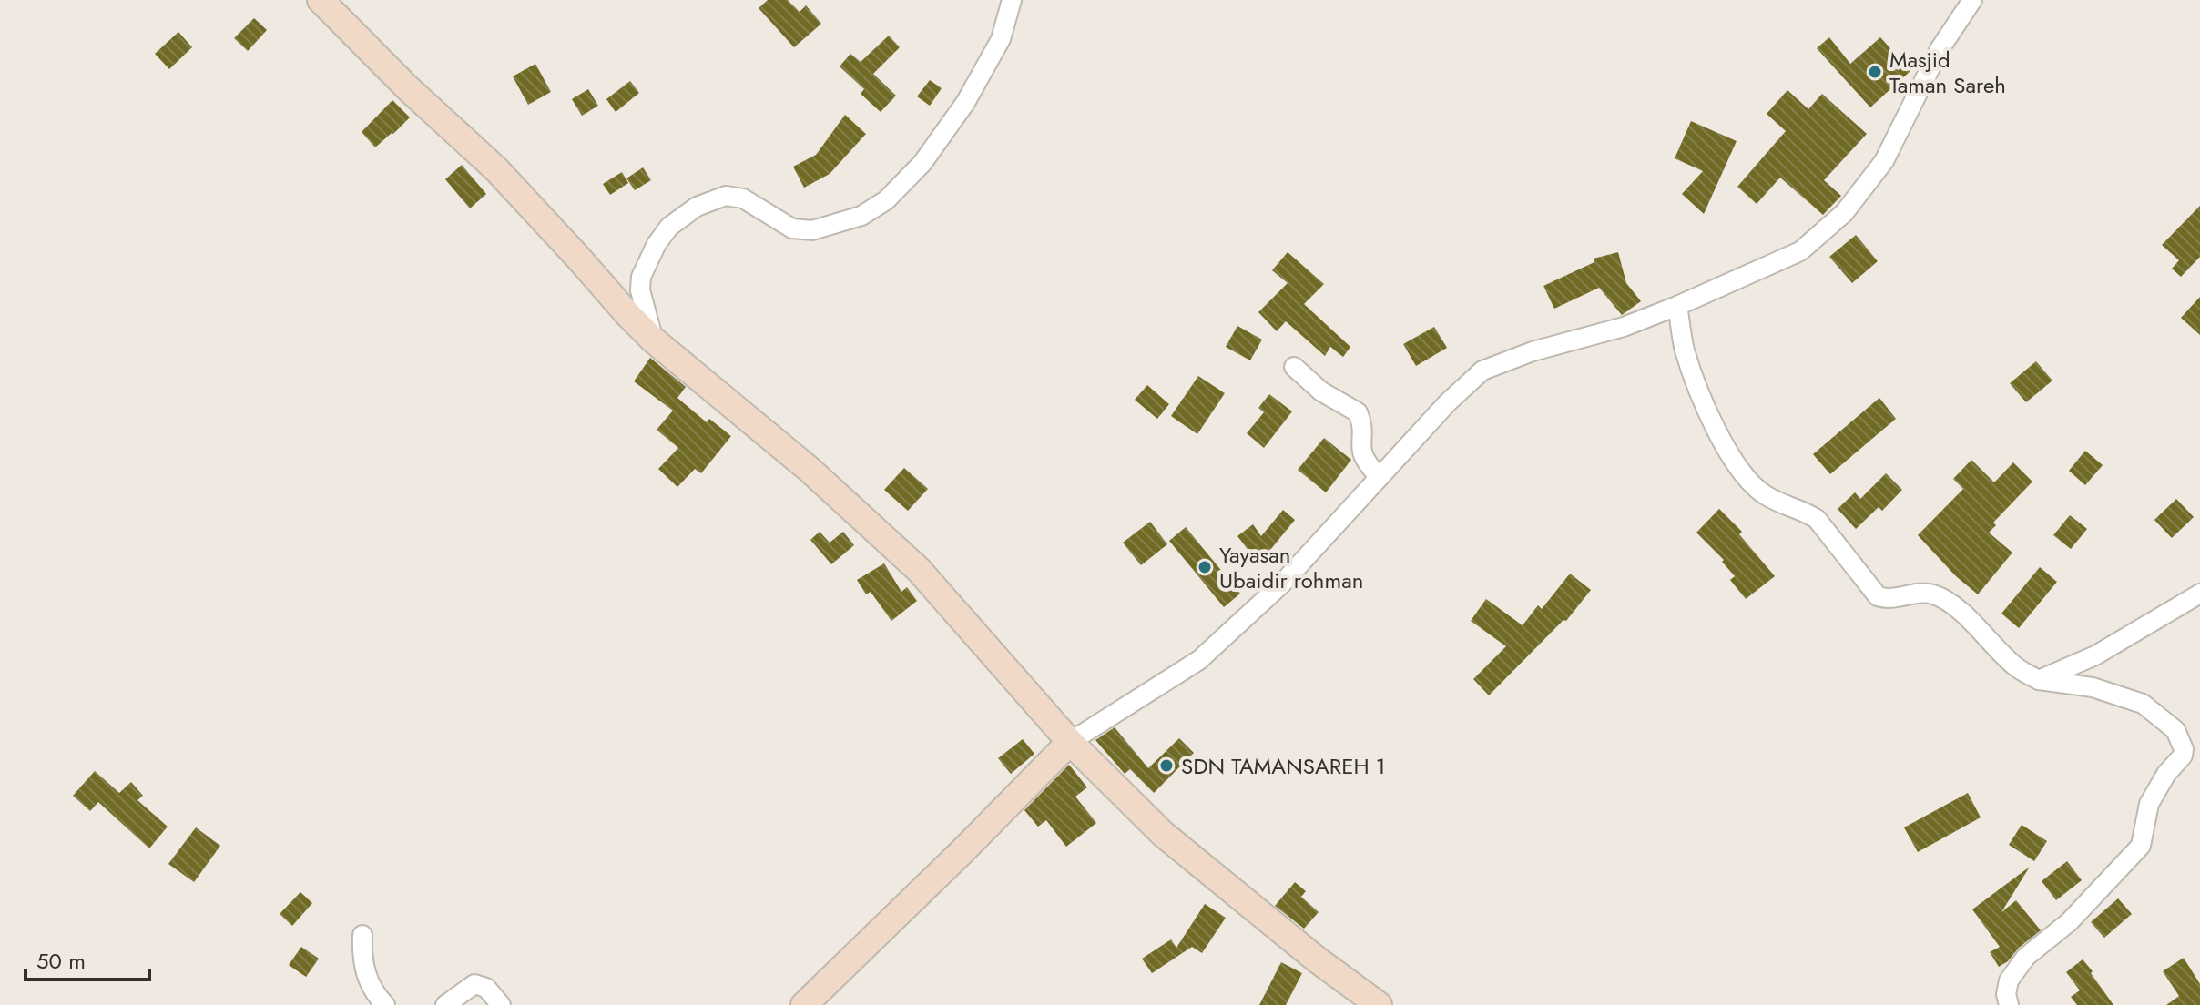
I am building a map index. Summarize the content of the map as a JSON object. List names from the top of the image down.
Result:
{
  "places": ["Masjid Taman Sareh", "Yayasan Ubaidir rohman", "SDN TAMANSAREH 1"],
  "scale_bar": "50 m"
}
